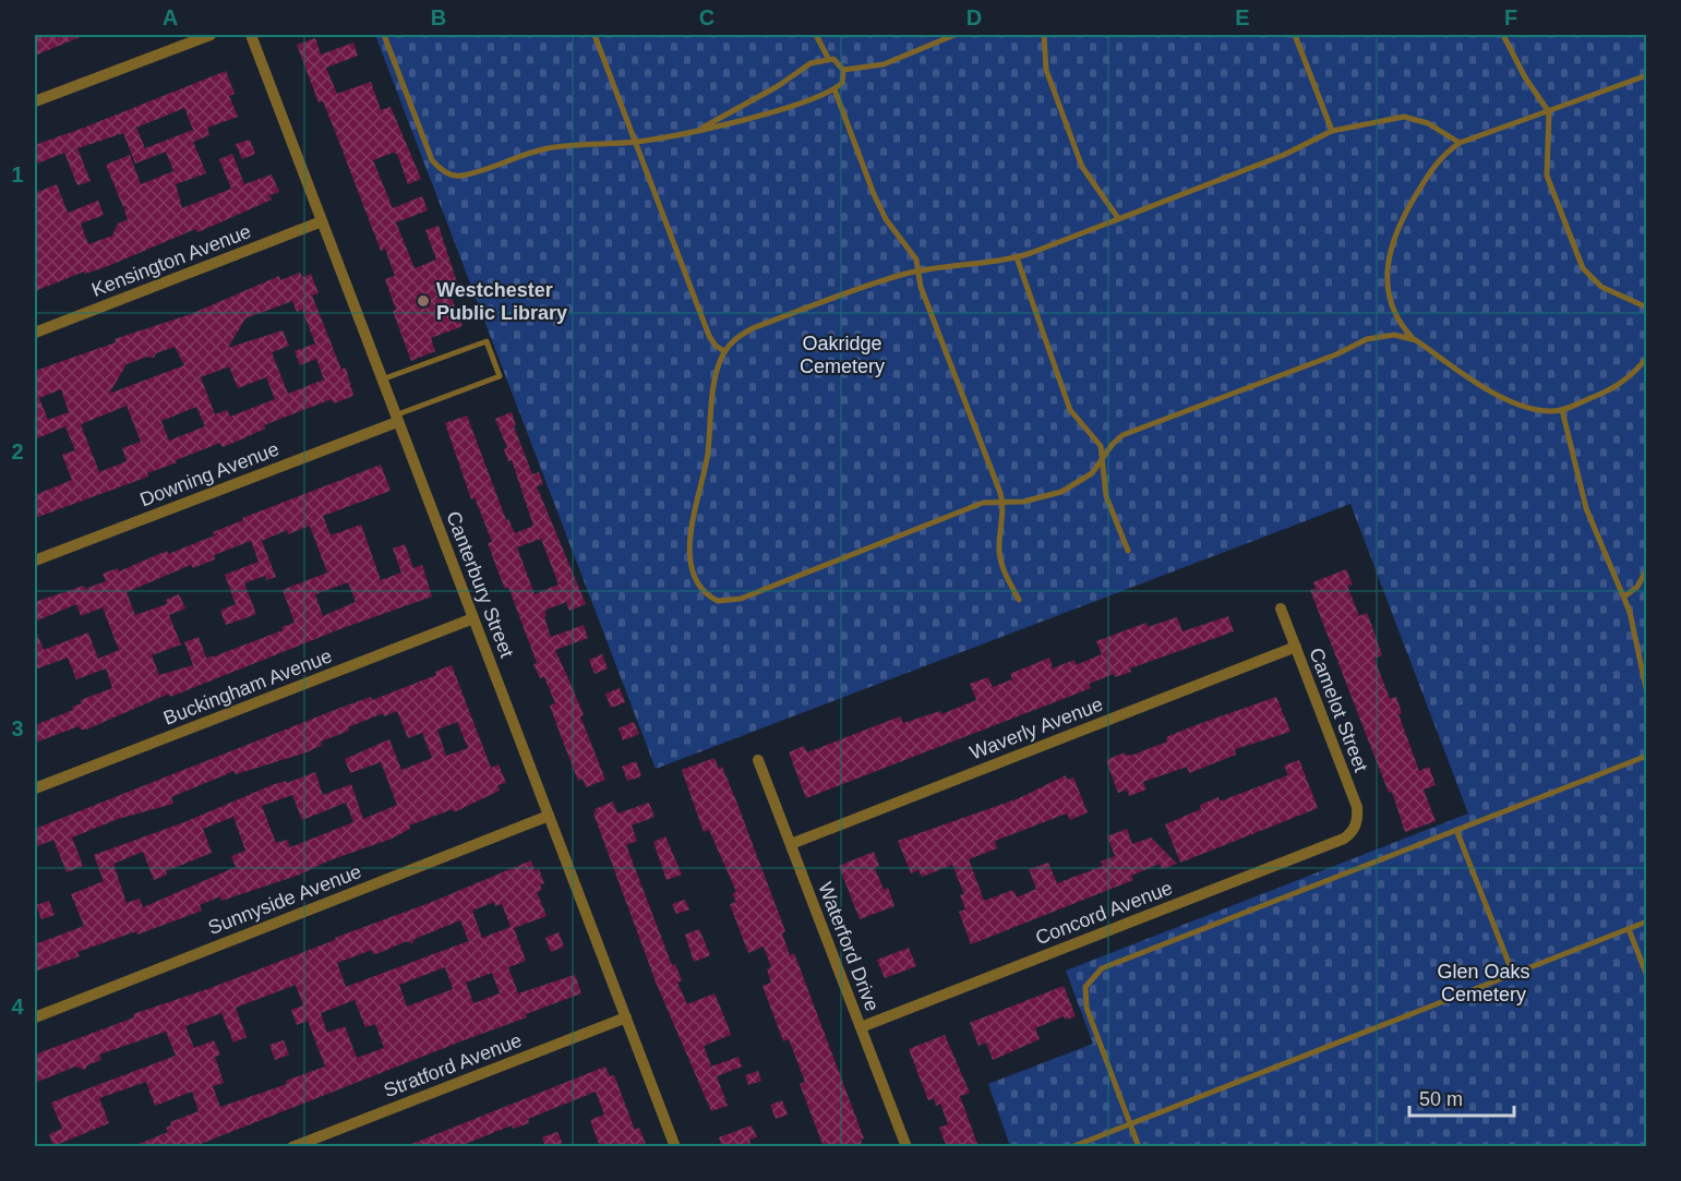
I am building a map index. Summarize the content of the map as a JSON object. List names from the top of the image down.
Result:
{
  "streets": {
    "street": [
      "Kensington Avenue",
      "Downing Avenue",
      "Canterbury Street",
      "Buckingham Avenue",
      "Camelot Street",
      "Waverly Avenue",
      "Sunnyside Avenue",
      "Concord Avenue",
      "Waterford Drive",
      "Stratford Avenue"
    ]
  },
  "crossings": [
    ["Kensington Avenue", "Canterbury Street"],
    ["Downing Avenue", "Canterbury Street"],
    ["Canterbury Street", "Buckingham Avenue"],
    ["Canterbury Street", "Sunnyside Avenue"],
    ["Canterbury Street", "Stratford Avenue"],
    ["Camelot Street", "Waverly Avenue"],
    ["Camelot Street", "Concord Avenue"],
    ["Waverly Avenue", "Waterford Drive"],
    ["Concord Avenue", "Waterford Drive"]
  ],
  "parks": ["Oakridge Cemetery", "Glen Oaks Cemetery"],
  "places": ["Westchester Public Library"],
  "scale_bar": "50 m",
  "grid": {
    "columns": [
      "A",
      "B",
      "C",
      "D",
      "E",
      "F"
    ],
    "rows": [
      "1",
      "2",
      "3",
      "4"
    ]
  }
}
